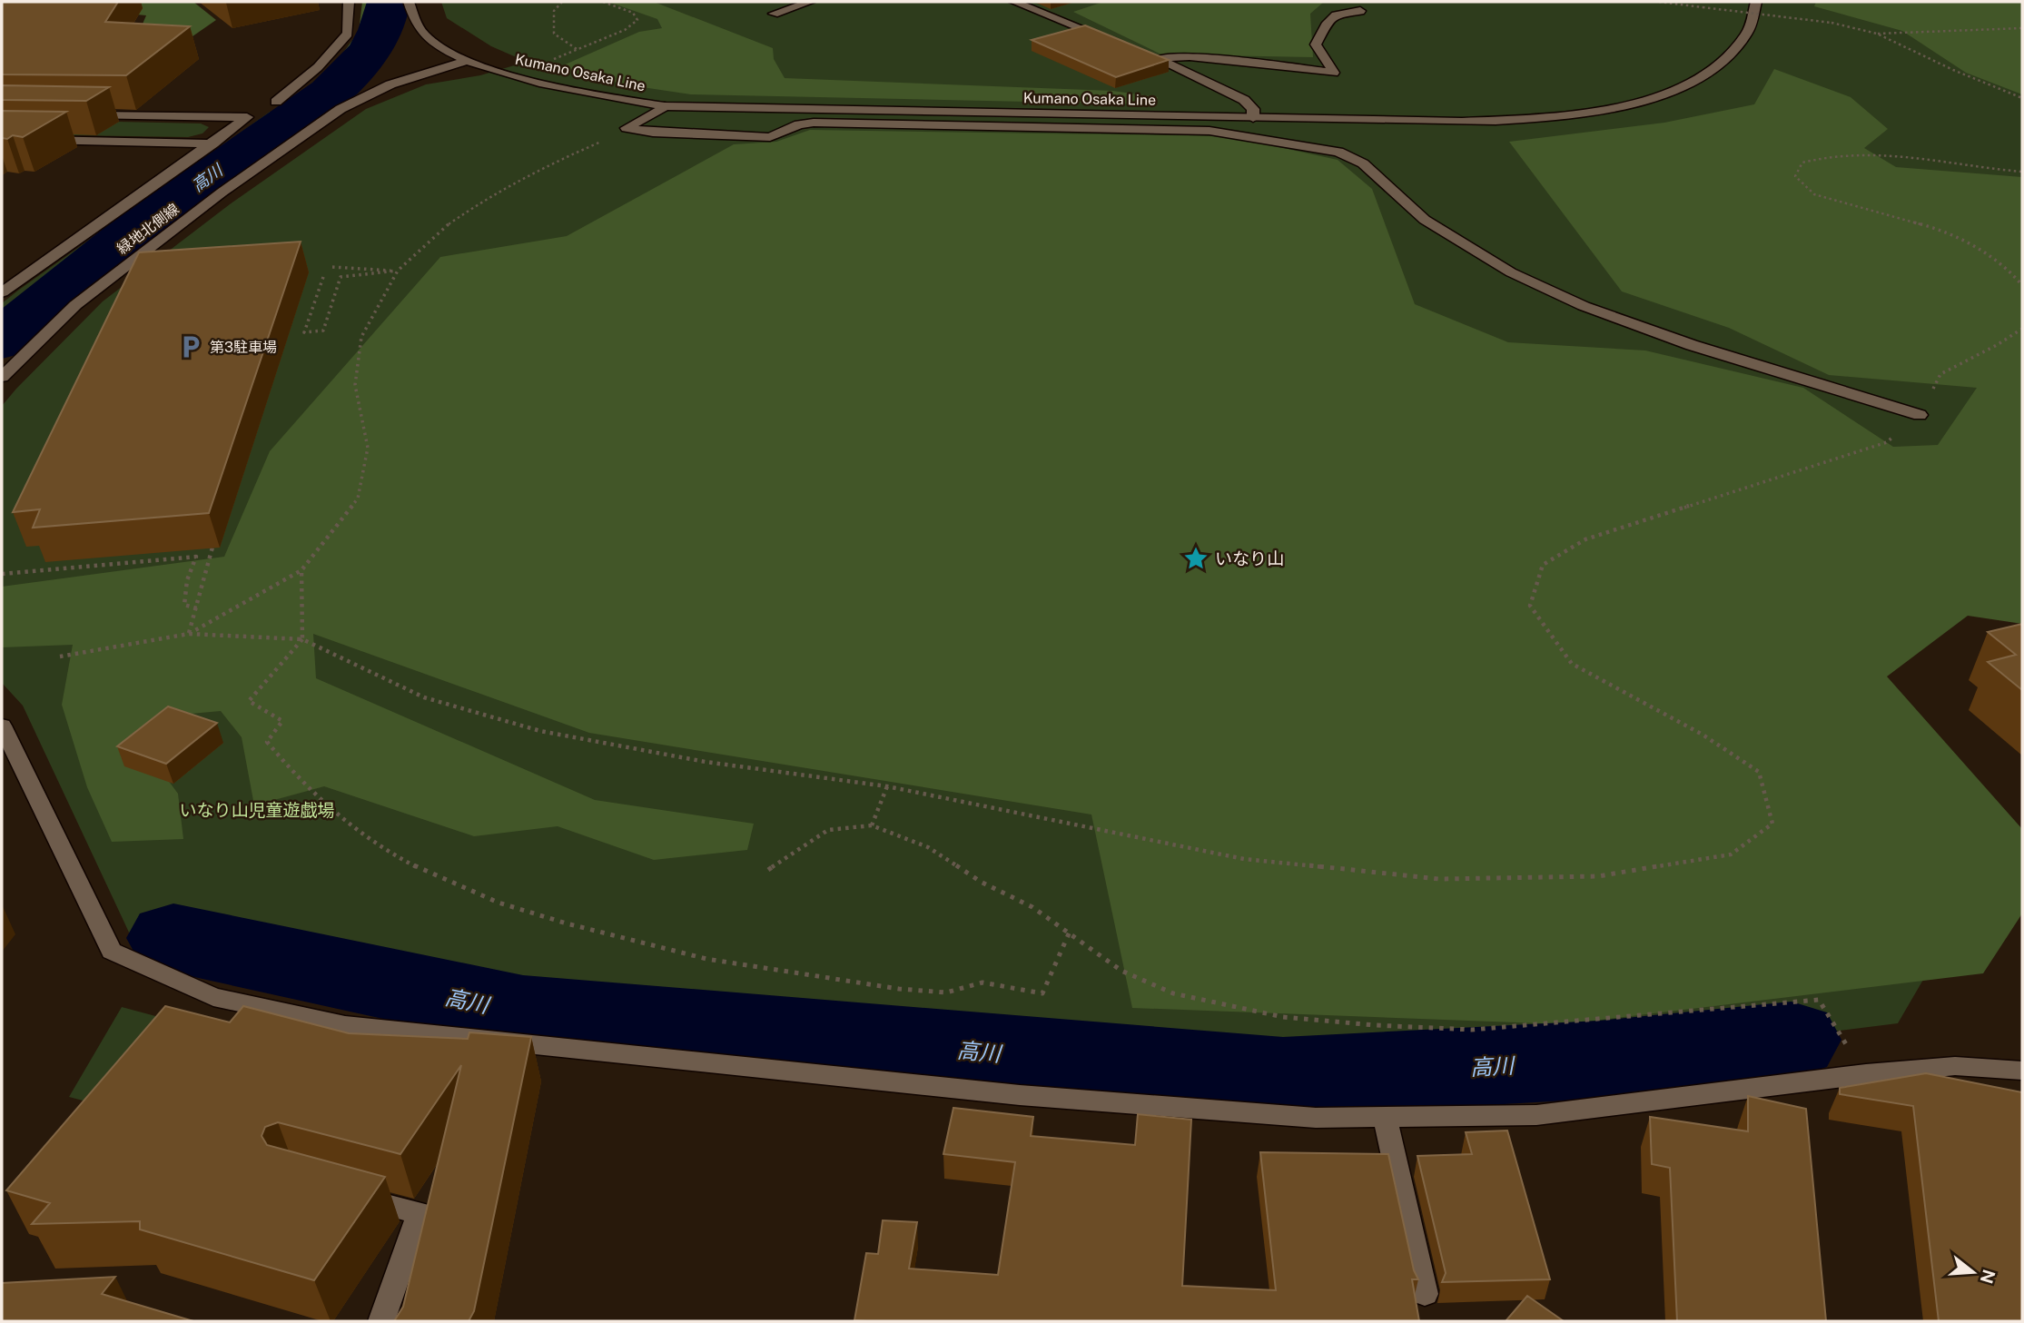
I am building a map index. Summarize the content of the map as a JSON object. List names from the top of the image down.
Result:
{
  "streets": {
    "street": ["Kumano Osaka Line", "緑地北側線"]
  },
  "crossings": [
    ["Kumano Osaka Line", "緑地北側線"]
  ],
  "water": ["高川"],
  "parks": ["いなり山児童遊戯場"],
  "places": {
    "parking": ["第3駐車場"],
    "place": ["いなり山"]
  },
  "north": "right"
}
